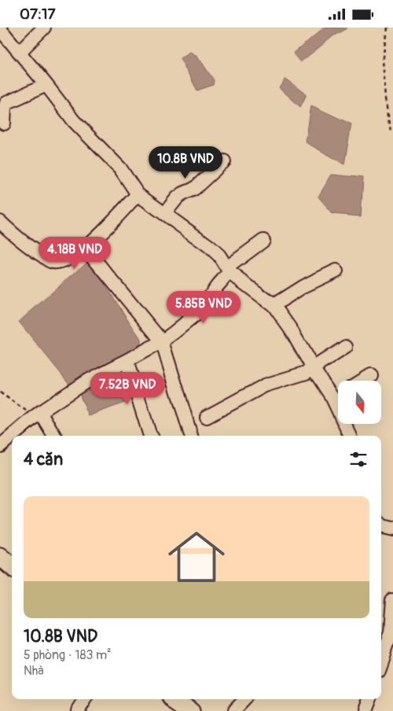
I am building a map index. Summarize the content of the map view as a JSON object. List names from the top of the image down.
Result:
{
  "north": "bottom",
  "page": {
    "status": "07:17",
    "price": [
      "10.8B VND",
      "4.18B VND",
      "5.85B VND",
      "7.52B VND"
    ],
    "heading": "4 căn",
    "list": [
      {
        "name": "10.8B VND",
        "note": "5 phòng · 183 m² · Nhà"
      }
    ]
  }
}
